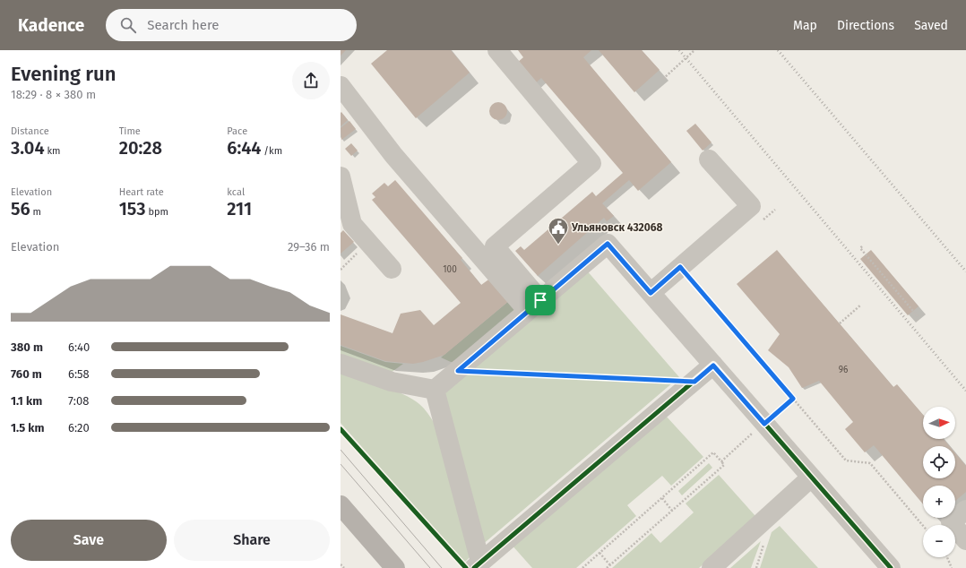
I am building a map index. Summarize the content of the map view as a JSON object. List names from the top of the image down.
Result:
{
  "places": {
    "public building": ["Ульяновск 432068"]
  },
  "house_numbers": ["100", "96"],
  "north": "right",
  "page": {
    "header": "Kadence",
    "search": "Search here",
    "nav": ["Map", "Directions", "Saved"],
    "heading": ["Evening run", "18:29 · 8 × 380 m"],
    "stats": [
      ["Distance", "3.04 km"],
      ["Time", "20:28"],
      ["Pace", "6:44 /km"],
      ["Elevation", "56 m"],
      ["Heart rate", "153 bpm"],
      ["kcal", "211"]
    ],
    "chart": ["Elevation", "29–36 m"],
    "list": [
      {
        "name": "380 m",
        "note": "6:40"
      },
      {
        "name": "760 m",
        "note": "6:58"
      },
      {
        "name": "1.1 km",
        "note": "7:08"
      },
      {
        "name": "1.5 km",
        "note": "6:20"
      }
    ],
    "map_buttons": ["+", "−"],
    "buttons": ["Save", "Share"]
  }
}
